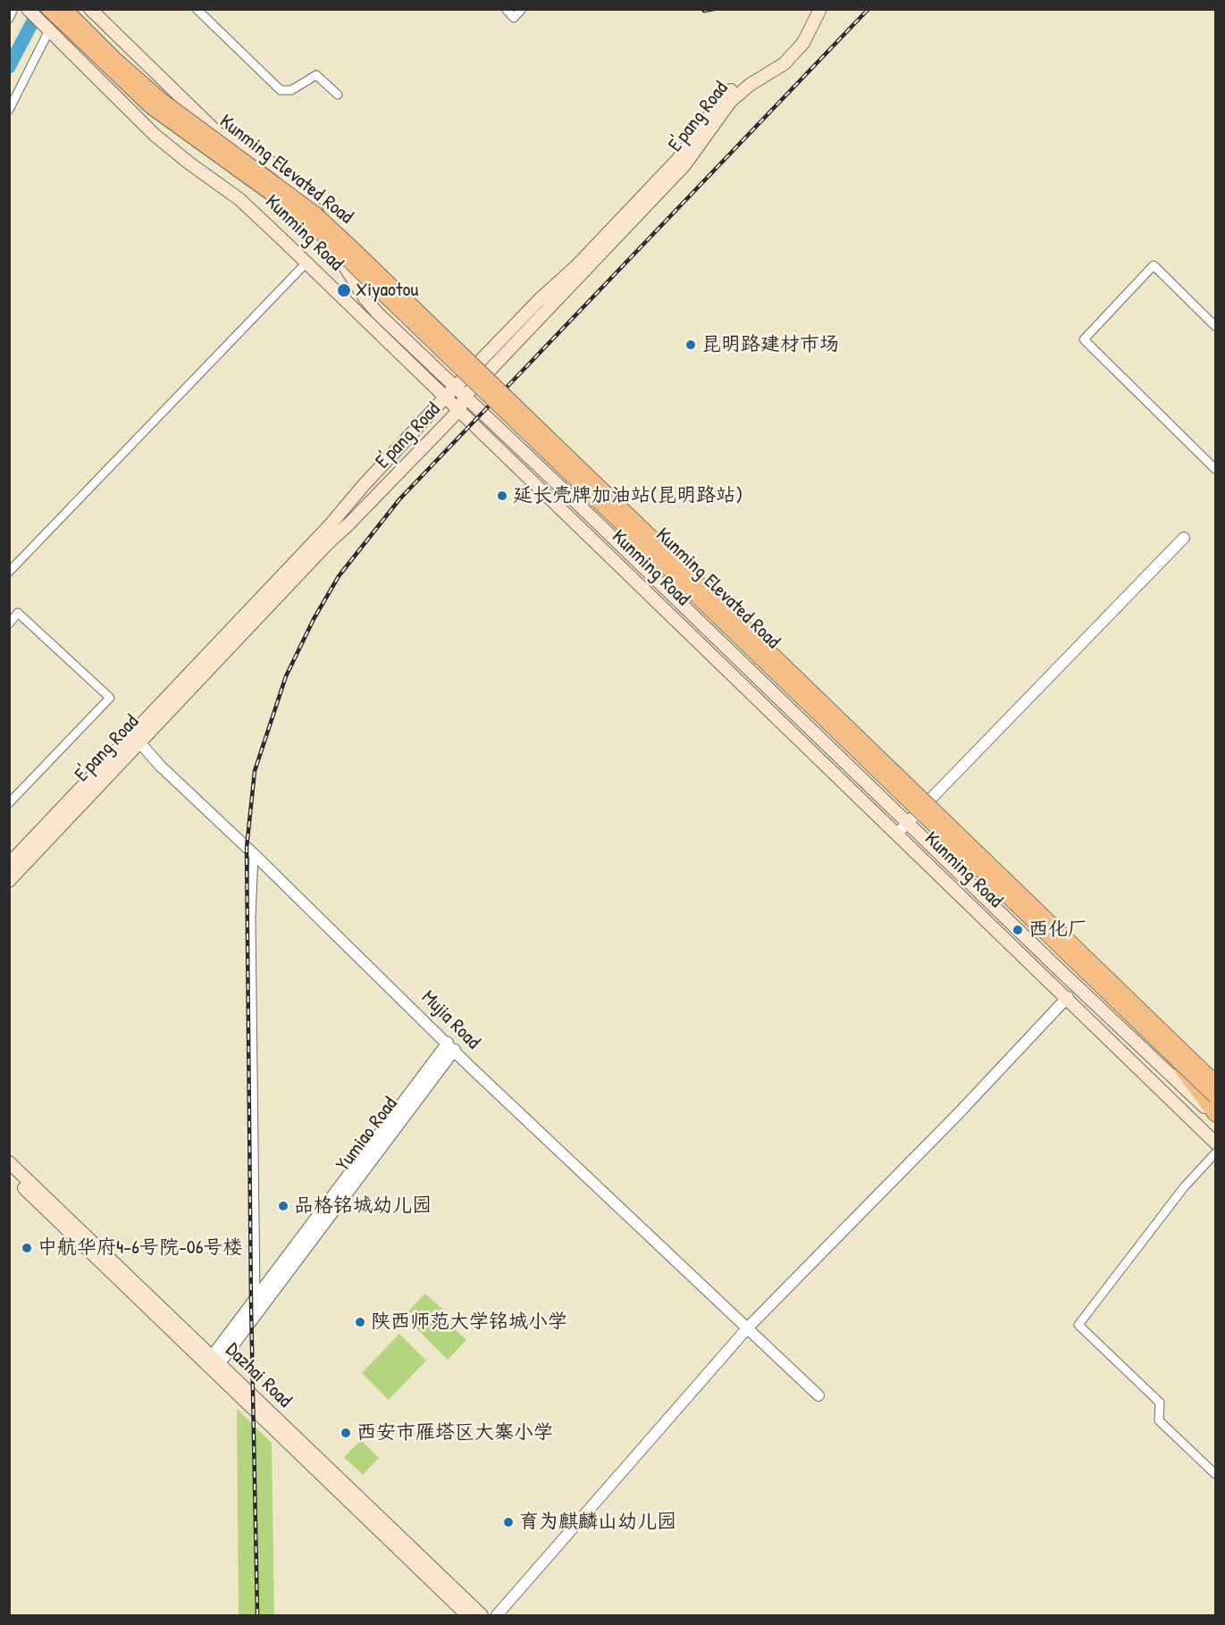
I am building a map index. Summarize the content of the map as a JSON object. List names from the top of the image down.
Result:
{
  "streets": {
    "highway": ["Kunming Elevated Road"],
    "main road": ["E'pang Road", "Kunming Road", "Dazhai Road"],
    "street": ["Mujia Road", "Yumiao Road"]
  },
  "crossings": [
    ["E'pang Road", "Kunming Road"],
    ["E'pang Road", "Mujia Road"],
    ["Mujia Road", "Yumiao Road"],
    ["Yumiao Road", "Dazhai Road"]
  ],
  "places": [
    "Xiyaotou",
    "昆明路建材市场",
    "延长壳牌加油站(昆明路站)",
    "西化厂",
    "品格铭城幼儿园",
    "中航华府4-6号院-06号楼",
    "陕西师范大学铭城小学",
    "西安市雁塔区大寨小学",
    "育为麒麟山幼儿园"
  ]
}
